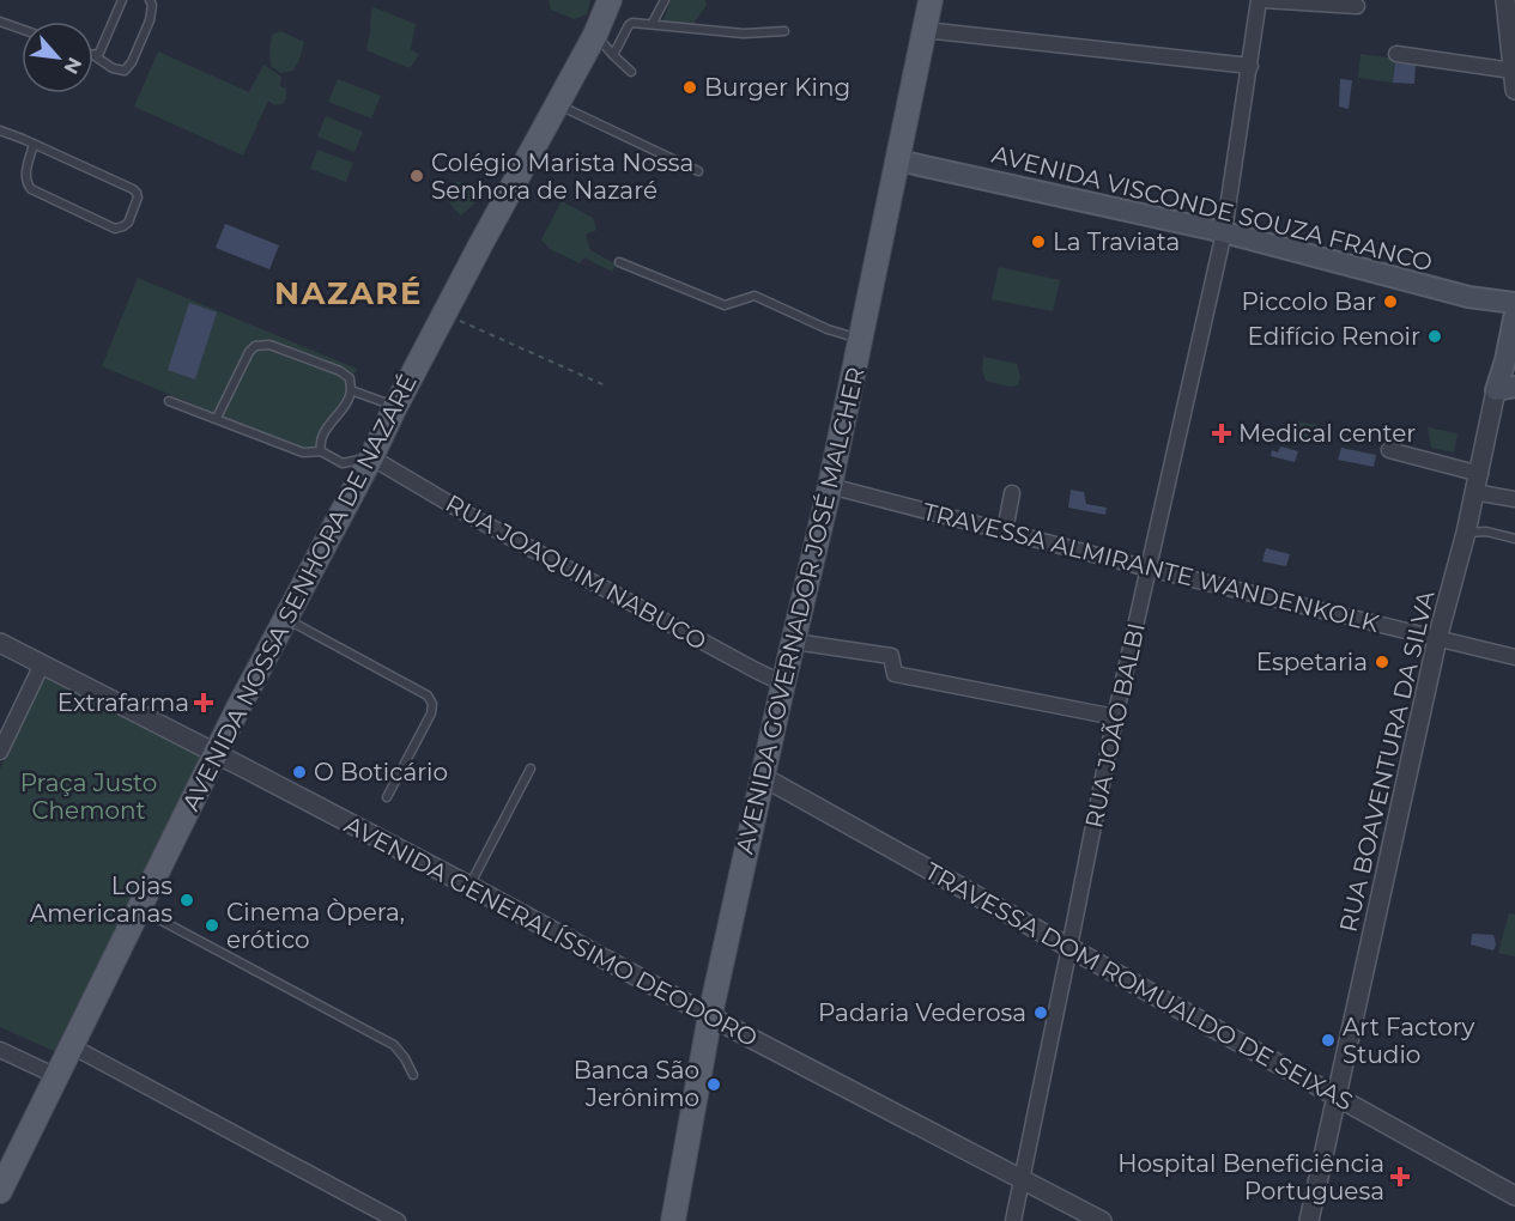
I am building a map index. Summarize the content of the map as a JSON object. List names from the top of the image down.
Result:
{
  "streets": {
    "main road": [
      "AVENIDA VISCONDE SOUZA FRANCO",
      "AVENIDA NOSSA SENHORA DE NAZARÉ",
      "AVENIDA GOVERNADOR JOSÉ MALCHER",
      "RUA BOAVENTURA DA SILVA"
    ],
    "street": [
      "TRAVESSA ALMIRANTE WANDENKOLK",
      "RUA JOAQUIM NABUCO",
      "RUA JOÃO BALBI",
      "AVENIDA GENERALÍSSIMO DEODORO",
      "TRAVESSA DOM ROMUALDO DE SEIXAS"
    ]
  },
  "crossings": [
    ["AVENIDA VISCONDE SOUZA FRANCO", "AVENIDA GOVERNADOR JOSÉ MALCHER"],
    ["AVENIDA VISCONDE SOUZA FRANCO", "RUA JOÃO BALBI"],
    ["TRAVESSA ALMIRANTE WANDENKOLK", "AVENIDA GOVERNADOR JOSÉ MALCHER"],
    ["TRAVESSA ALMIRANTE WANDENKOLK", "RUA JOÃO BALBI"],
    ["TRAVESSA ALMIRANTE WANDENKOLK", "RUA BOAVENTURA DA SILVA"],
    ["RUA JOAQUIM NABUCO", "AVENIDA NOSSA SENHORA DE NAZARÉ"],
    ["RUA JOAQUIM NABUCO", "AVENIDA GOVERNADOR JOSÉ MALCHER"],
    ["AVENIDA NOSSA SENHORA DE NAZARÉ", "AVENIDA GENERALÍSSIMO DEODORO"],
    ["AVENIDA GOVERNADOR JOSÉ MALCHER", "AVENIDA GENERALÍSSIMO DEODORO"],
    ["AVENIDA GOVERNADOR JOSÉ MALCHER", "TRAVESSA DOM ROMUALDO DE SEIXAS"],
    ["RUA JOÃO BALBI", "AVENIDA GENERALÍSSIMO DEODORO"],
    ["RUA JOÃO BALBI", "TRAVESSA DOM ROMUALDO DE SEIXAS"],
    ["RUA BOAVENTURA DA SILVA", "TRAVESSA DOM ROMUALDO DE SEIXAS"]
  ],
  "districts": ["NAZARÉ"],
  "parks": ["Praça Justo Chemont"],
  "places": {
    "other": [
      "Burger King",
      "Colégio Marista Nossa Senhora de Nazaré",
      "La Traviata",
      "Piccolo Bar",
      "Edifício Renoir",
      "Espetaria",
      "O Boticário",
      "Lojas Americanas",
      "Cinema Òpera, erótico",
      "Padaria Vederosa",
      "Art Factory Studio",
      "Banca São Jerônimo"
    ],
    "health": ["Medical center", "Extrafarma", "Hospital Beneficiência Portuguesa"]
  },
  "north": "bottom right"
}
